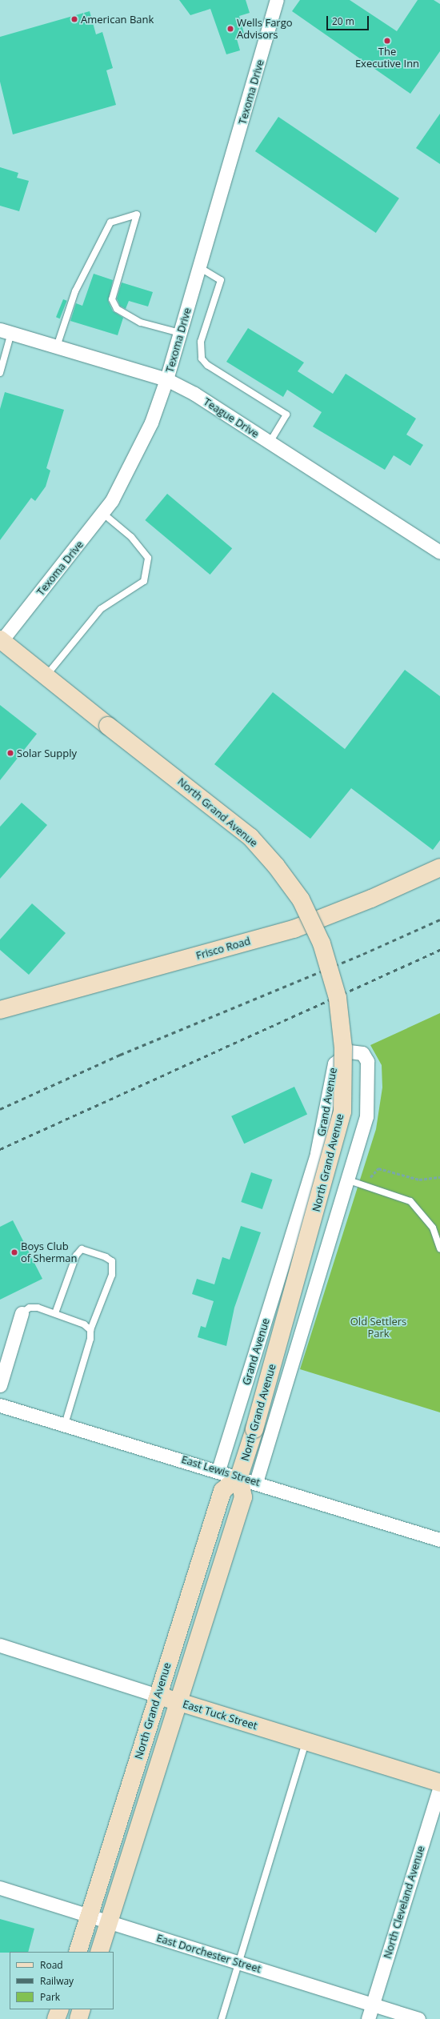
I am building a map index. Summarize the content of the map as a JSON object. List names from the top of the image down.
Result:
{
  "streets": {
    "main road": ["North Grand Avenue", "Frisco Road", "East Tuck Street"],
    "street": [
      "Texoma Drive",
      "Teague Drive",
      "Grand Avenue",
      "East Lewis Street",
      "North Cleveland Avenue",
      "East Dorchester Street"
    ]
  },
  "crossings": [
    ["Texoma Drive", "Teague Drive"],
    ["Texoma Drive", "North Grand Avenue"],
    ["North Grand Avenue", "East Lewis Street"],
    ["North Grand Avenue", "East Tuck Street"],
    ["North Grand Avenue", "East Dorchester Street"],
    ["Grand Avenue", "East Lewis Street"],
    ["North Cleveland Avenue", "East Dorchester Street"]
  ],
  "parks": ["Old Settlers Park"],
  "places": [
    "American Bank",
    "Wells Fargo Advisors",
    "The Executive Inn",
    "Solar Supply",
    "Boys Club of Sherman"
  ],
  "legend": ["Road", "Railway", "Park"],
  "scale_bar": "20 m"
}
